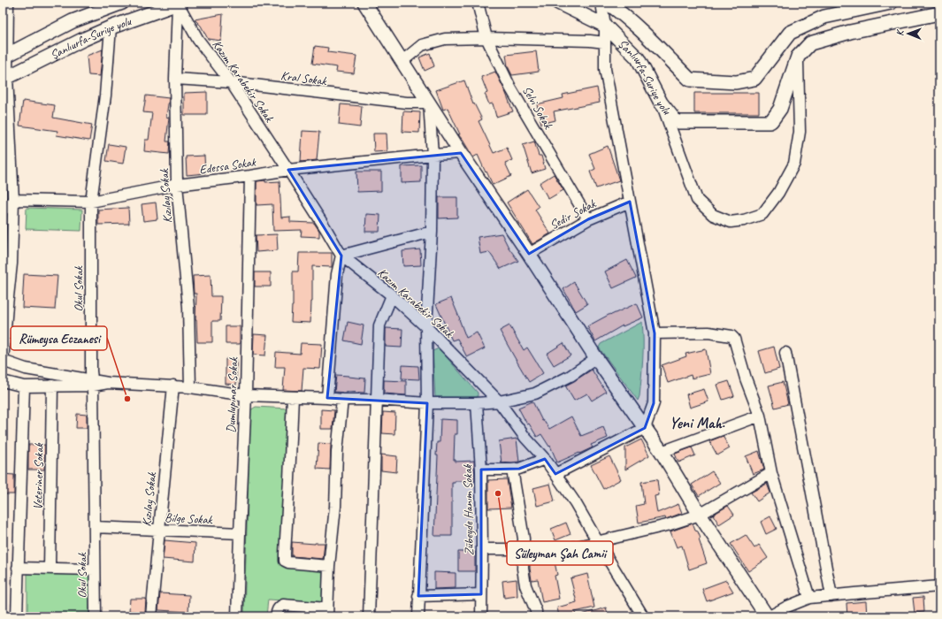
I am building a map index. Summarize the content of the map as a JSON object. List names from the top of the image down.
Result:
{
  "streets": {
    "main road": ["Şanlıurfa-Suriye yolu"],
    "street": [
      "Kral Sokak",
      "Kazım Karabekir Sokak",
      "Selvi Sokak",
      "Edessa Sokak",
      "Kızılay Sokak",
      "Sedir Sokak",
      "Okul Sokak",
      "Dumlupınar Sokak",
      "Veteriner Sokak",
      "Zübeyde Hanım Sokak",
      "Bilge Sokak"
    ]
  },
  "crossings": [
    ["Şanlıurfa-Suriye yolu", "Kazım Karabekir Sokak"],
    ["Şanlıurfa-Suriye yolu", "Kızılay Sokak"],
    ["Şanlıurfa-Suriye yolu", "Okul Sokak"],
    ["Kral Sokak", "Kazım Karabekir Sokak"],
    ["Kral Sokak", "Kızılay Sokak"],
    ["Kazım Karabekir Sokak", "Edessa Sokak"],
    ["Kazım Karabekir Sokak", "Kızılay Sokak"],
    ["Selvi Sokak", "Sedir Sokak"],
    ["Edessa Sokak", "Kızılay Sokak"],
    ["Edessa Sokak", "Okul Sokak"],
    ["Edessa Sokak", "Dumlupınar Sokak"],
    ["Kızılay Sokak", "Bilge Sokak"],
    ["Okul Sokak", "Bilge Sokak"],
    ["Dumlupınar Sokak", "Bilge Sokak"]
  ],
  "districts": ["Yeni Mah."],
  "places": ["Rümeysa Eczanesi", "Süleyman Şah Camii"],
  "north": "left"
}
